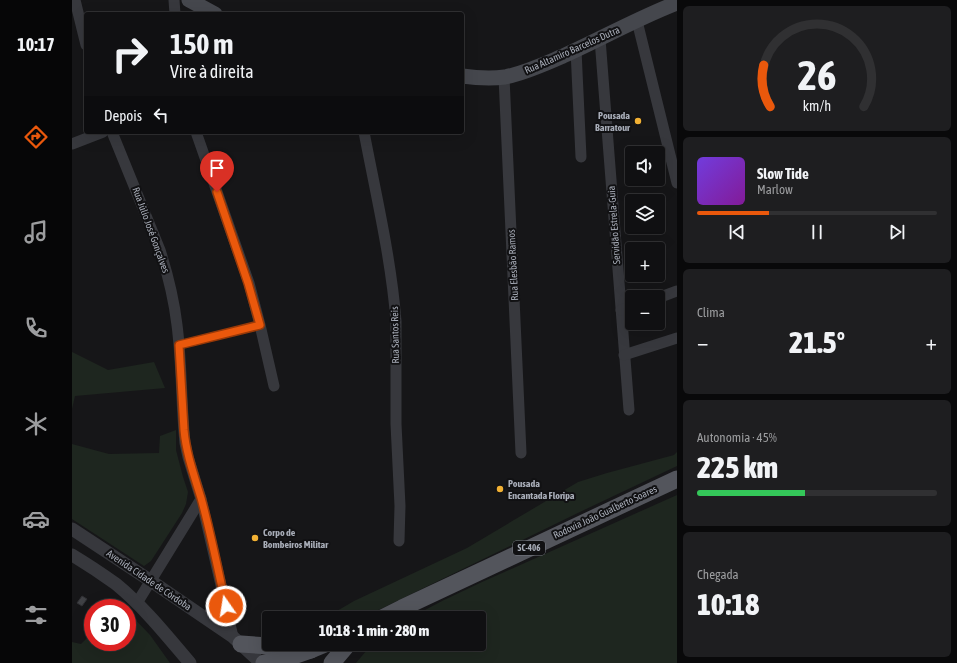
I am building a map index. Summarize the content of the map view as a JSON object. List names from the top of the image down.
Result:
{
  "streets": {
    "main road": ["Rua Altamiro Barcelos Dutra", "Rodovia João Gualberto Soares", "SC-406"],
    "street": [
      "Servidão Estrela-Guia",
      "Rua Júlio José Gonçalves",
      "Rua Elesbão Ramos",
      "Rua Santos Reis",
      "Avenida Cidade de Córdoba"
    ]
  },
  "crossings": [
    ["Rua Altamiro Barcelos Dutra", "Servidão Estrela-Guia"],
    ["Rua Altamiro Barcelos Dutra", "Rua Elesbão Ramos"],
    ["Rua Júlio José Gonçalves", "Avenida Cidade de Córdoba"]
  ],
  "places": ["Pousada Barratour", "Pousada Encantada Floripa", "Corpo de Bombeiros Militar"],
  "page": {
    "tabs": "10:17",
    "turn": ["150 m", "Vire à direita"],
    "then": "Depois",
    "map_buttons": ["+", "−"],
    "song": ["Slow Tide", "Marlow"],
    "tile": [
      "Clima",
      ["Autonomia · 45%", "225 km"],
      ["Chegada", "10:18"]
    ],
    "heat": ["−", "21.5°", "+"],
    "limit": "30",
    "trip": "10:18 · 1 min · 280 m",
    "gauge": ["26", "km/h"]
  }
}
